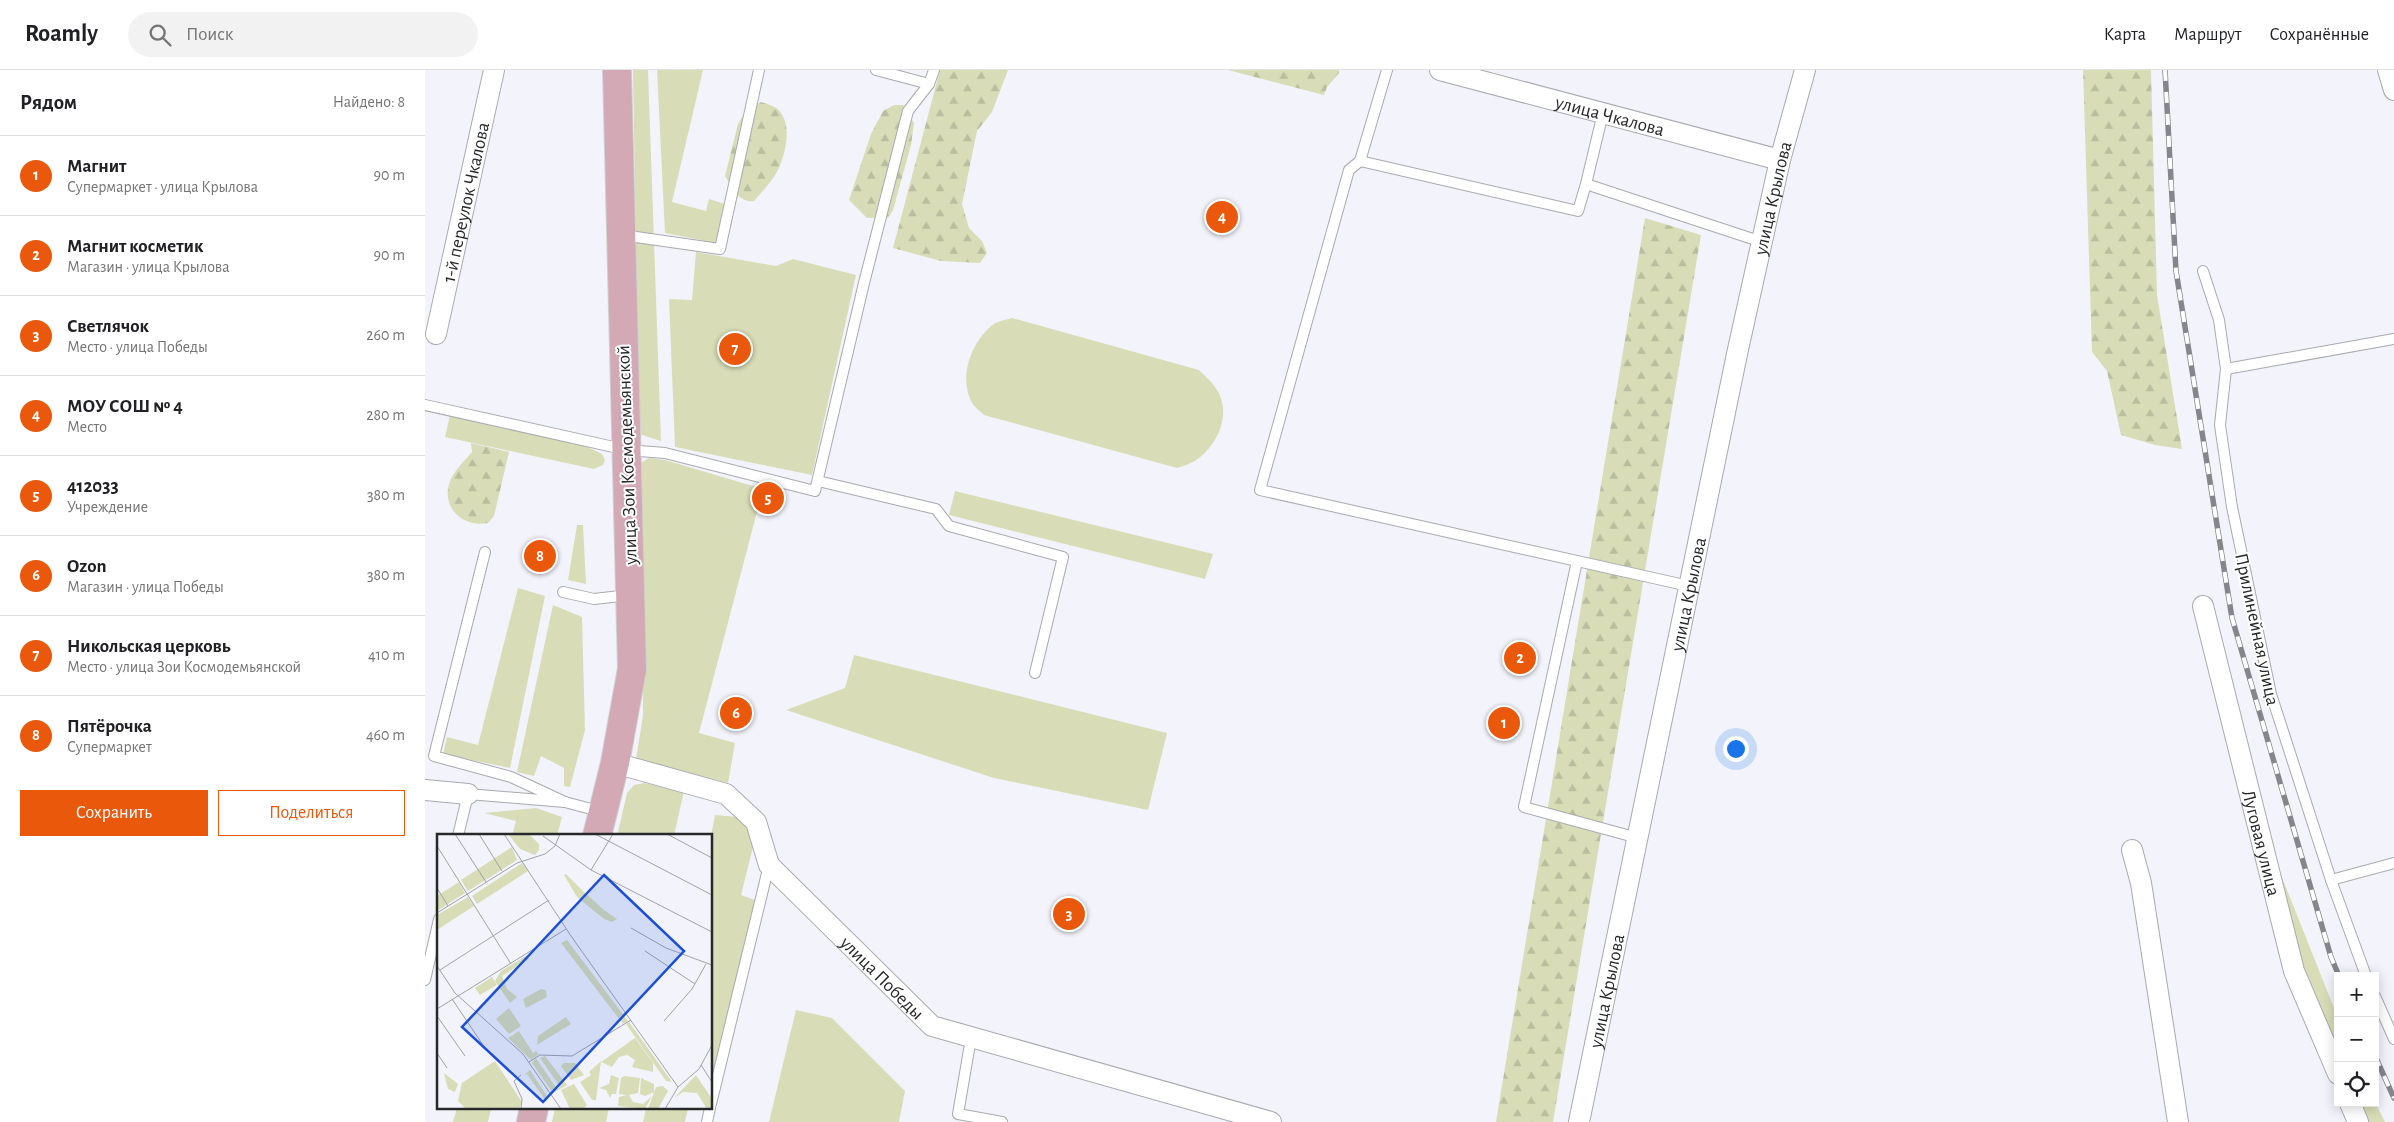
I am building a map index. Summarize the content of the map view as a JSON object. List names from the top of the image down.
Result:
{
  "streets": {
    "main road": ["улица Зои Космодемьянской"],
    "street": [
      "улица Чкалова",
      "улица Крылова",
      "1-й переулок Чкалова",
      "Луговая улица",
      "улица Победы"
    ],
    "lane": ["Прилинейная улица"]
  },
  "crossings": [
    ["улица Чкалова", "улица Крылова"],
    ["улица Зои Космодемьянской", "улица Победы"]
  ],
  "page": {
    "header": "Roamly",
    "search": "Поиск",
    "nav": ["Карта", "Маршрут", "Сохранённые"],
    "heading": ["Рядом", "Найдено: 8"],
    "list": [
      {
        "mark": "1",
        "name": "Магнит",
        "note": "Супермаркет · улица Крылова",
        "value": "90 m"
      },
      {
        "mark": "2",
        "name": "Магнит косметик",
        "note": "Магазин · улица Крылова",
        "value": "90 m"
      },
      {
        "mark": "3",
        "name": "Светлячок",
        "note": "Место · улица Победы",
        "value": "260 m"
      },
      {
        "mark": "4",
        "name": "МОУ СОШ № 4",
        "note": "Место",
        "value": "280 m"
      },
      {
        "mark": "5",
        "name": "412033",
        "note": "Учреждение",
        "value": "380 m"
      },
      {
        "mark": "6",
        "name": "Ozon",
        "note": "Магазин · улица Победы",
        "value": "380 m"
      },
      {
        "mark": "7",
        "name": "Никольская церковь",
        "note": "Место · улица Зои Космодемьянской",
        "value": "410 m"
      },
      {
        "mark": "8",
        "name": "Пятёрочка",
        "note": "Супермаркет",
        "value": "460 m"
      }
    ],
    "pins": [
      "4",
      "7",
      "5",
      "8",
      "2",
      "6",
      "1",
      "3"
    ],
    "buttons": ["Сохранить", "Поделиться"],
    "map_buttons": ["+", "−"]
  }
}
